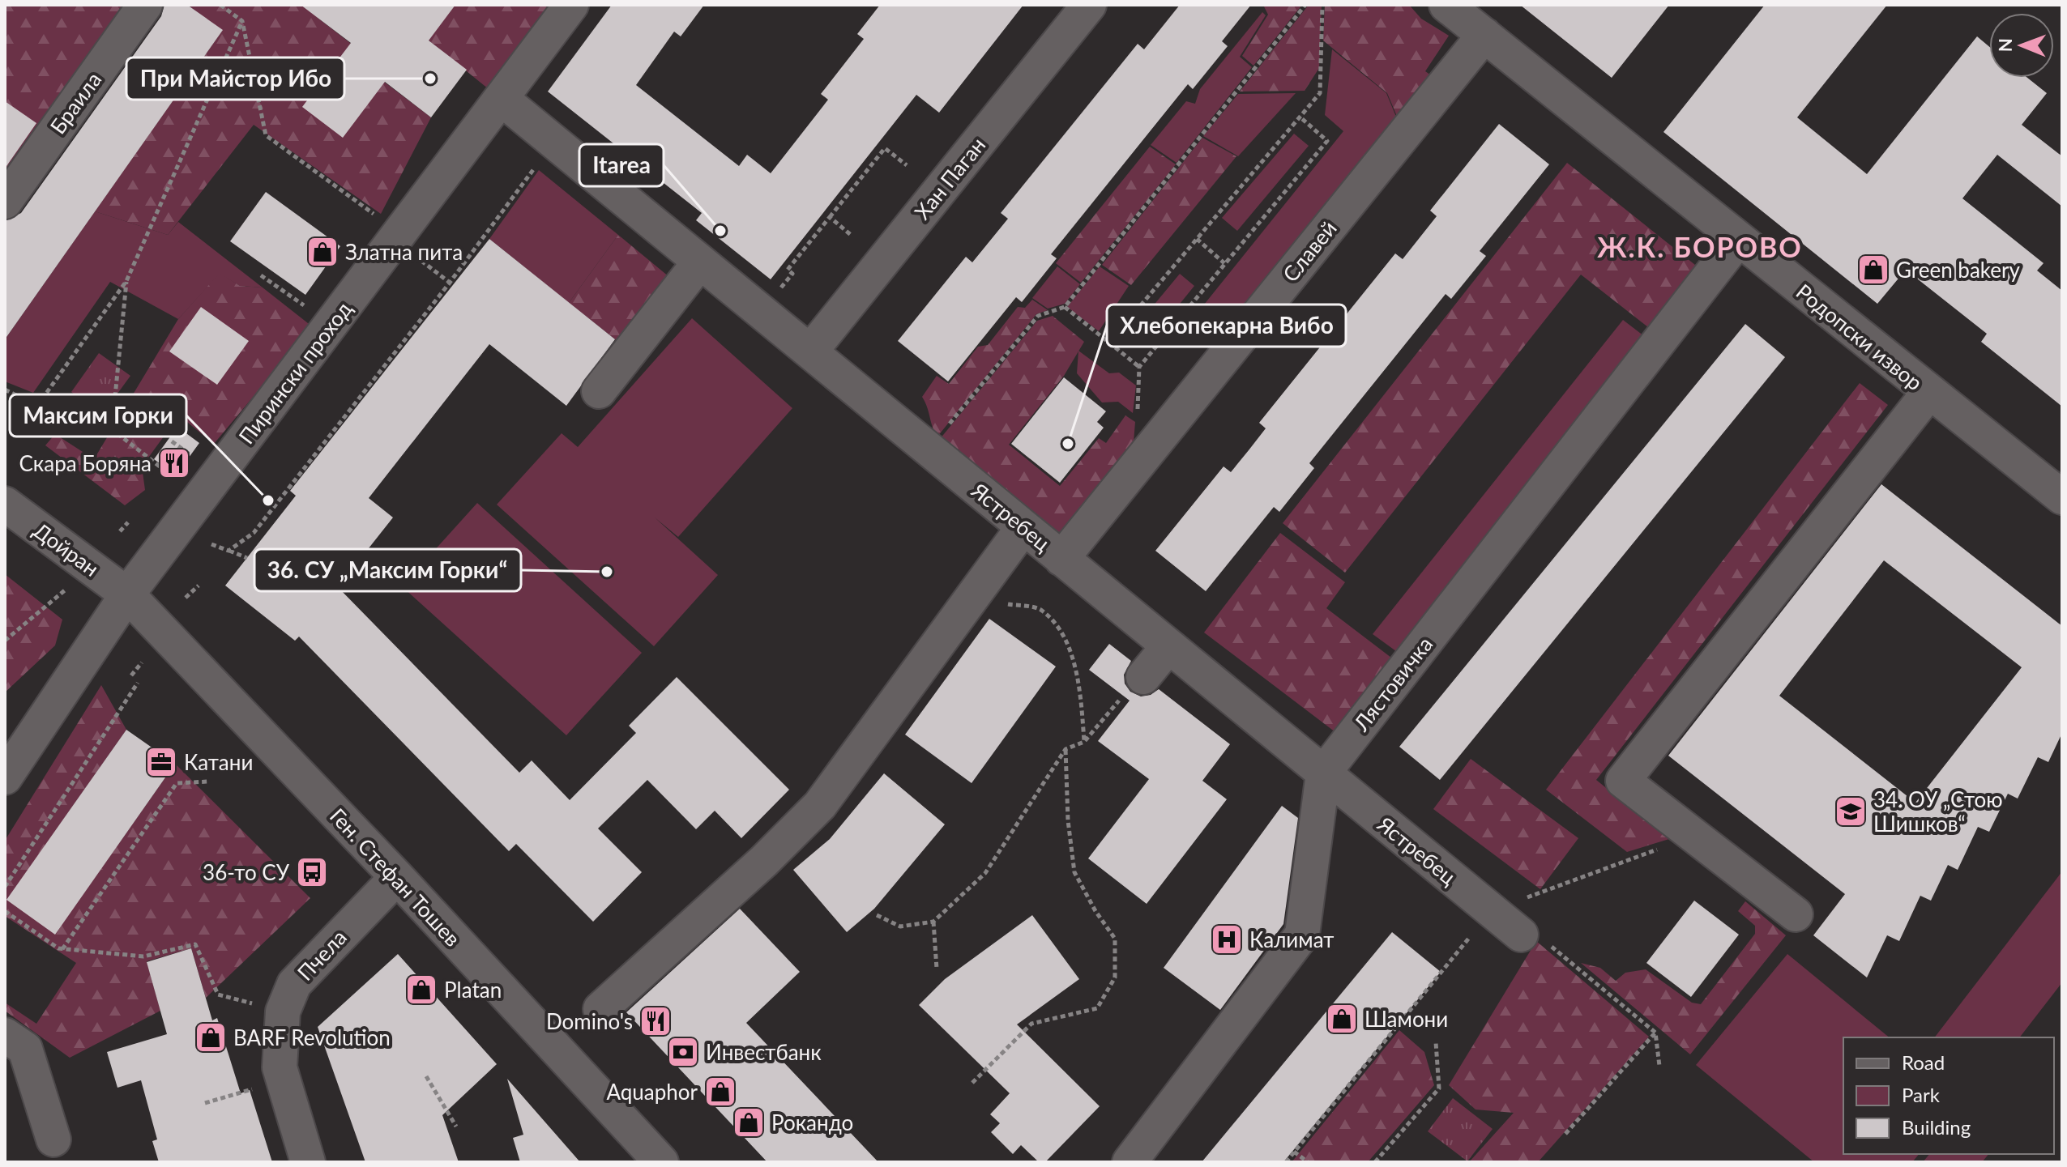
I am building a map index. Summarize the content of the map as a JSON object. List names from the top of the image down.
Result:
{
  "streets": {
    "street": [
      "Браила",
      "Хан Паган",
      "Славей",
      "Родопски извор",
      "Пирински проход",
      "Ястребец",
      "Дойран",
      "Лястовичка",
      "Ген. Стефан Тошев",
      "Пчела"
    ]
  },
  "crossings": [
    ["Хан Паган", "Ястребец"],
    ["Славей", "Родопски извор"],
    ["Славей", "Ястребец"],
    ["Родопски извор", "Лястовичка"],
    ["Пирински проход", "Ястребец"],
    ["Пирински проход", "Дойран"],
    ["Пирински проход", "Ген. Стефан Тошев"],
    ["Ястребец", "Лястовичка"],
    ["Дойран", "Ген. Стефан Тошев"],
    ["Ген. Стефан Тошев", "Пчела"]
  ],
  "districts": ["Ж.К. БОРОВО"],
  "places": {
    "other": [
      "При Майстор Ибо",
      "Itarea",
      "Хлебопекарна Вибо",
      "Максим Горки",
      "36. СУ „Максим Горки“"
    ],
    "shop": [
      "Златна пита",
      "Green bakery",
      "Platan",
      "Шамони",
      "BARF Revolution",
      "Aquaphor",
      "Рокандо"
    ],
    "restaurant": ["Скара Боряна", "Domino's"],
    "office": ["Катани"],
    "school or university": ["34. ОУ „Стою Шишков“"],
    "bus stop": ["36-то СУ"],
    "hospital": ["Калимат"],
    "bank": ["Инвестбанк"]
  },
  "legend": ["Road", "Park", "Building"],
  "north": "left"
}
